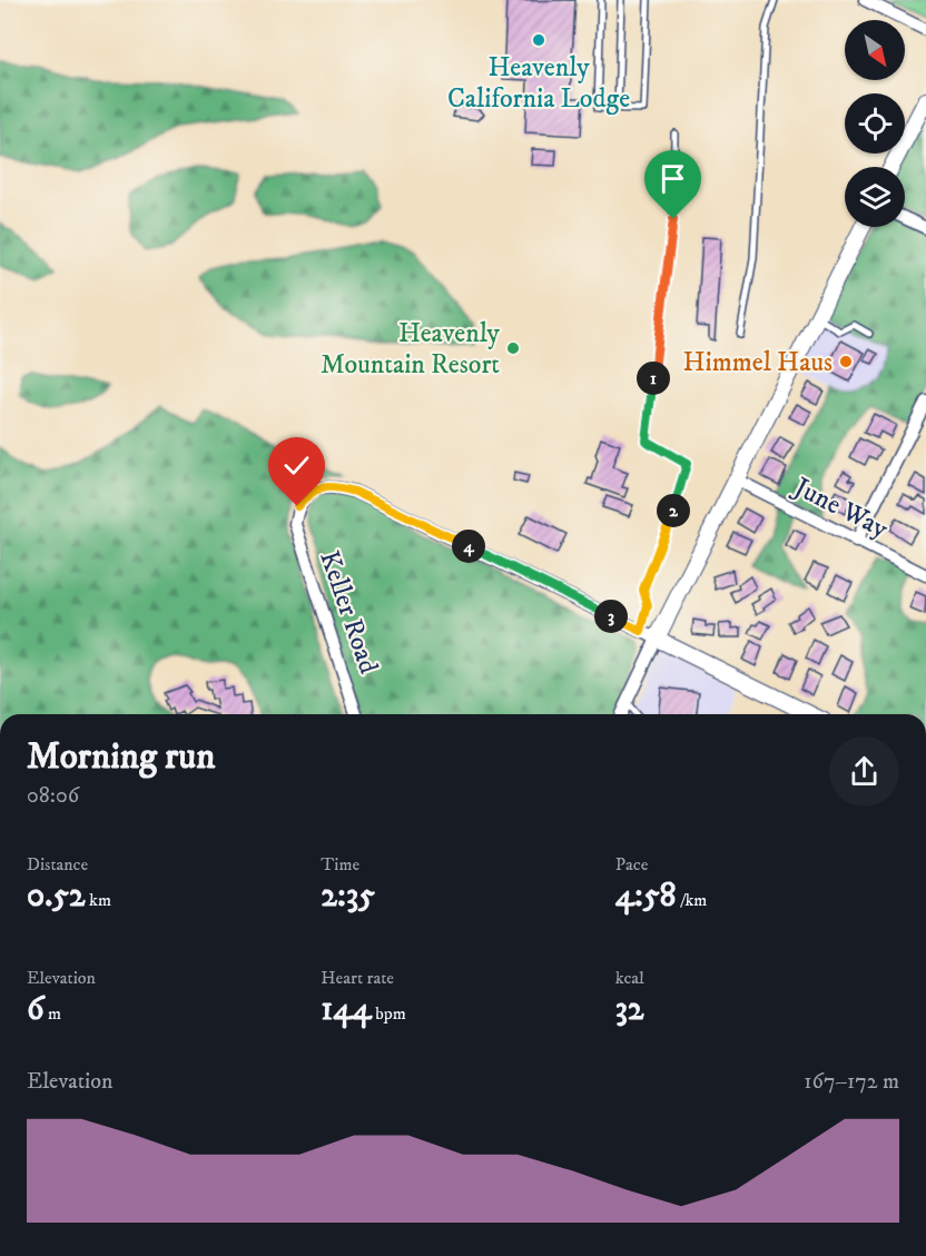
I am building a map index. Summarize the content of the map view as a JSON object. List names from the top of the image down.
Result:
{
  "streets": {
    "street": ["June Way", "Keller Road"]
  },
  "places": ["Heavenly California Lodge", "Heavenly Mountain Resort", "Himmel Haus"],
  "north": "bottom right",
  "page": {
    "pins": [
      "1",
      "2",
      "4",
      "3"
    ],
    "heading": ["Morning run", "08:06"],
    "stats": [
      ["Distance", "0.52 km"],
      ["Time", "2:35"],
      ["Pace", "4:58 /km"],
      ["Elevation", "6 m"],
      ["Heart rate", "144 bpm"],
      ["kcal", "32"]
    ],
    "chart": ["Elevation", "167–172 m"]
  }
}
